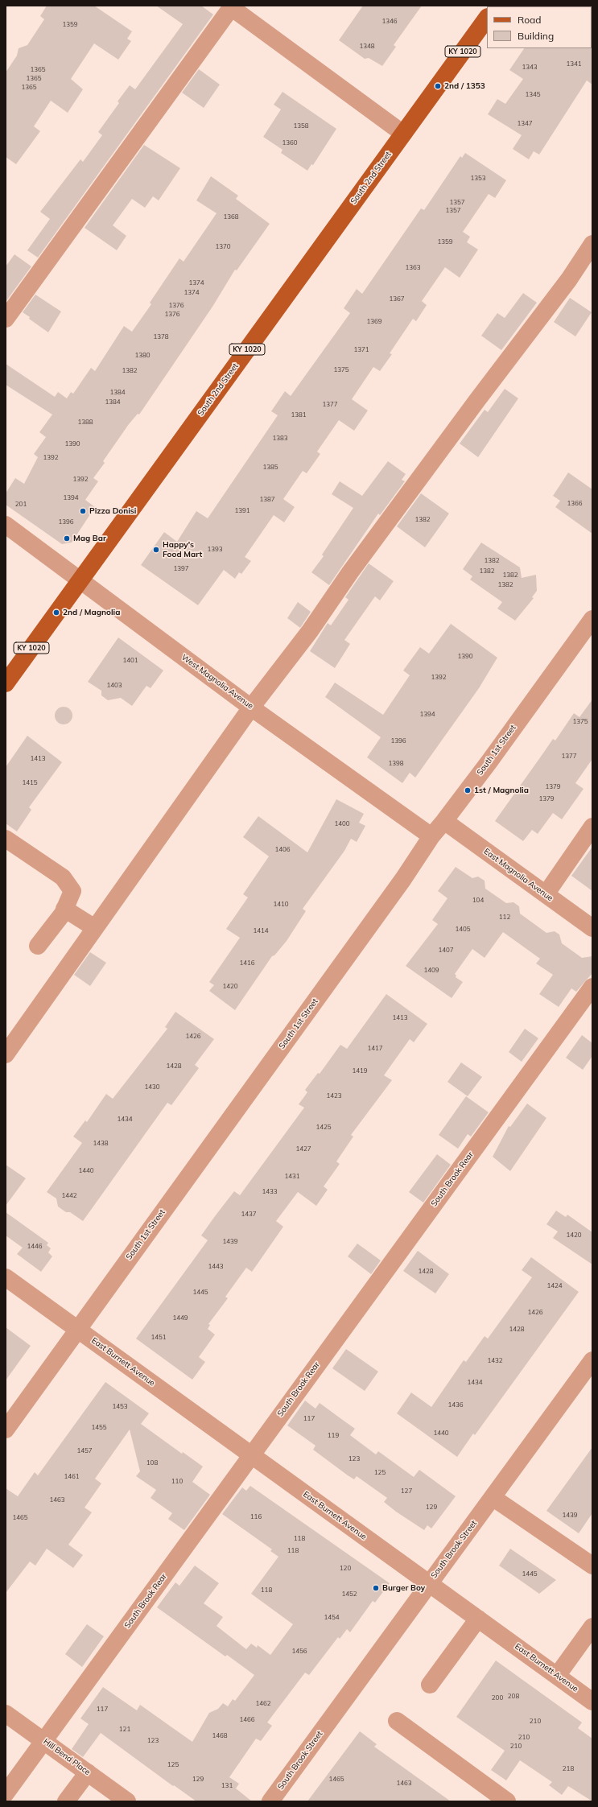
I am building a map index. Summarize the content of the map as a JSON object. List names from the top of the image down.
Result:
{
  "streets": {
    "main road": ["KY 1020", "South 2nd Street"],
    "street": [
      "West Magnolia Avenue",
      "South 1st Street",
      "East Magnolia Avenue",
      "South Brook Rear",
      "East Burnett Avenue",
      "South Brook Street",
      "Hill Bend Place"
    ]
  },
  "crossings": [
    ["South 2nd Street", "West Magnolia Avenue"],
    ["West Magnolia Avenue", "South 1st Street"],
    ["South 1st Street", "East Magnolia Avenue"],
    ["South 1st Street", "East Burnett Avenue"],
    ["South Brook Rear", "East Burnett Avenue"],
    ["South Brook Rear", "Hill Bend Place"],
    ["East Burnett Avenue", "South Brook Street"]
  ],
  "places": [
    "2nd / 1353",
    "Pizza Donisi",
    "Mag Bar",
    "Happy's Food Mart",
    "2nd / Magnolia",
    "1st / Magnolia",
    "Burger Boy"
  ],
  "house_numbers": [
    "1346",
    "1359",
    "1348",
    "1341",
    "1343",
    "1365",
    "1365",
    "1365",
    "1345",
    "1347",
    "1358",
    "1360",
    "1353",
    "1357",
    "1357",
    "1368",
    "1359",
    "1370",
    "1363",
    "1374",
    "1374",
    "1367",
    "1376",
    "1376",
    "1369",
    "1378",
    "1371",
    "1380",
    "1375",
    "1382",
    "1384",
    "1384",
    "1377",
    "1381",
    "1388",
    "1383",
    "1390",
    "1392",
    "1385",
    "1392",
    "1394",
    "1387",
    "1366",
    "201",
    "1391",
    "1382",
    "1396",
    "1393",
    "1382",
    "1397",
    "1382",
    "1382",
    "1382",
    "1390",
    "1401",
    "1392",
    "1403",
    "1394",
    "1375",
    "1396",
    "1377",
    "1413",
    "1398",
    "1415",
    "1379",
    "1379",
    "1400",
    "1406",
    "104",
    "1410",
    "112",
    "1405",
    "1414",
    "1407",
    "1416",
    "1409",
    "1420",
    "1413",
    "1426",
    "1417",
    "1428",
    "1419",
    "1430",
    "1423",
    "1434",
    "1425",
    "1438",
    "1427",
    "1440",
    "1431",
    "1433",
    "1442",
    "1437",
    "1420",
    "1439",
    "1446",
    "1443",
    "1428",
    "1424",
    "1445",
    "1426",
    "1449",
    "1428",
    "1451",
    "1432",
    "1434",
    "1436",
    "1453",
    "117",
    "1455",
    "1440",
    "119",
    "1457",
    "123",
    "108",
    "125",
    "1461",
    "110",
    "127",
    "1463",
    "129",
    "1439",
    "116",
    "1465",
    "118",
    "118",
    "120",
    "1445",
    "118",
    "1452",
    "1454",
    "1456",
    "208",
    "200",
    "1462",
    "117",
    "1466",
    "210",
    "121",
    "1468",
    "210",
    "123",
    "210",
    "125",
    "218",
    "129",
    "1465",
    "1463",
    "131"
  ],
  "legend": ["Road", "Building"]
}
